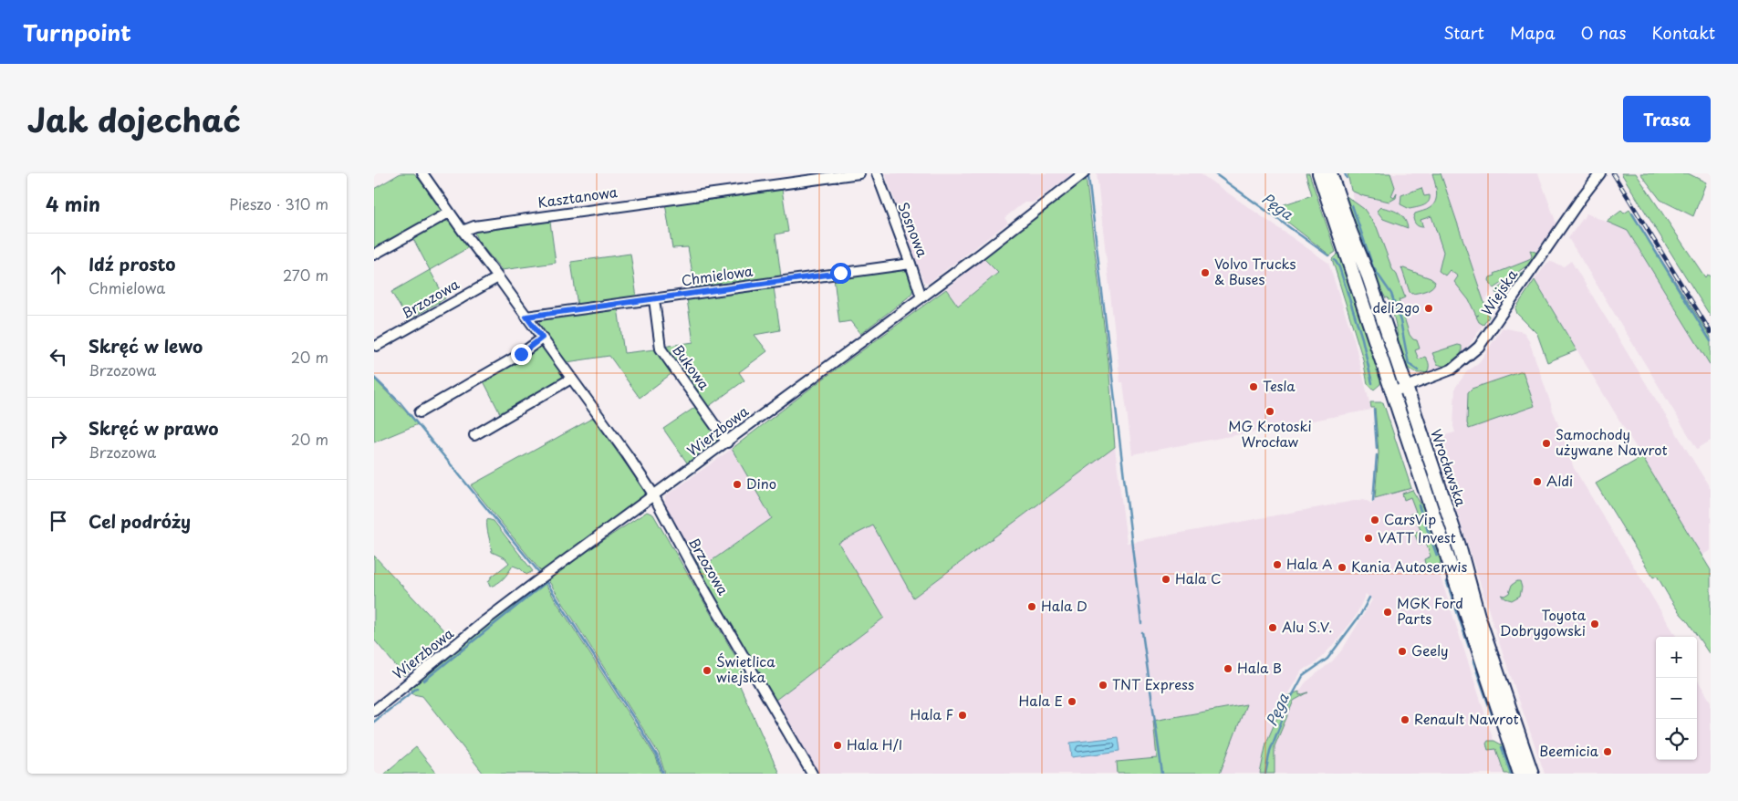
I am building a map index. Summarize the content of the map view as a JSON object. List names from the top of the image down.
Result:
{
  "streets": {
    "main road": ["Wrocławska"],
    "street": [
      "Kasztanowa",
      "Sosnowa",
      "Chmielowa",
      "Wiejska",
      "Brzozowa",
      "Bukowa",
      "Wierzbowa"
    ]
  },
  "crossings": [
    ["Kasztanowa", "Brzozowa"],
    ["Sosnowa", "Chmielowa"],
    ["Sosnowa", "Wierzbowa"],
    ["Chmielowa", "Brzozowa"],
    ["Chmielowa", "Bukowa"],
    ["Wiejska", "Wrocławska"],
    ["Brzozowa", "Wierzbowa"],
    ["Bukowa", "Wierzbowa"]
  ],
  "water": ["Pęga"],
  "places": [
    "Volvo Trucks & Buses",
    "deli2go",
    "Tesla",
    "MG Krotoski Wrocław",
    "Samochody używane Nawrot",
    "Aldi",
    "Dino",
    "CarsVip",
    "VATT Invest",
    "Hala A",
    "Kania Autoserwis",
    "Hala C",
    "Hala D",
    "MGK Ford Parts",
    "Toyota Dobrygowski",
    "Alu S.V.",
    "Geely",
    "Hala B",
    "Świetlica wiejska",
    "TNT Express",
    "Hala E",
    "Hala F",
    "Renault Nawrot",
    "Hala H/I",
    "Beemicia"
  ],
  "page": {
    "header": "Turnpoint",
    "nav": [
      "Start",
      "Mapa",
      "O nas",
      "Kontakt"
    ],
    "title": "Jak dojechać",
    "buttons": "Trasa",
    "heading": ["4 min", "Pieszo · 310 m"],
    "list": [
      ["Idź prosto", "Chmielowa", "270 m"],
      ["Skręć w lewo", "Brzozowa", "20 m"],
      ["Skręć w prawo", "Brzozowa", "20 m"],
      "Cel podróży"
    ],
    "map_buttons": ["+", "−"]
  }
}
